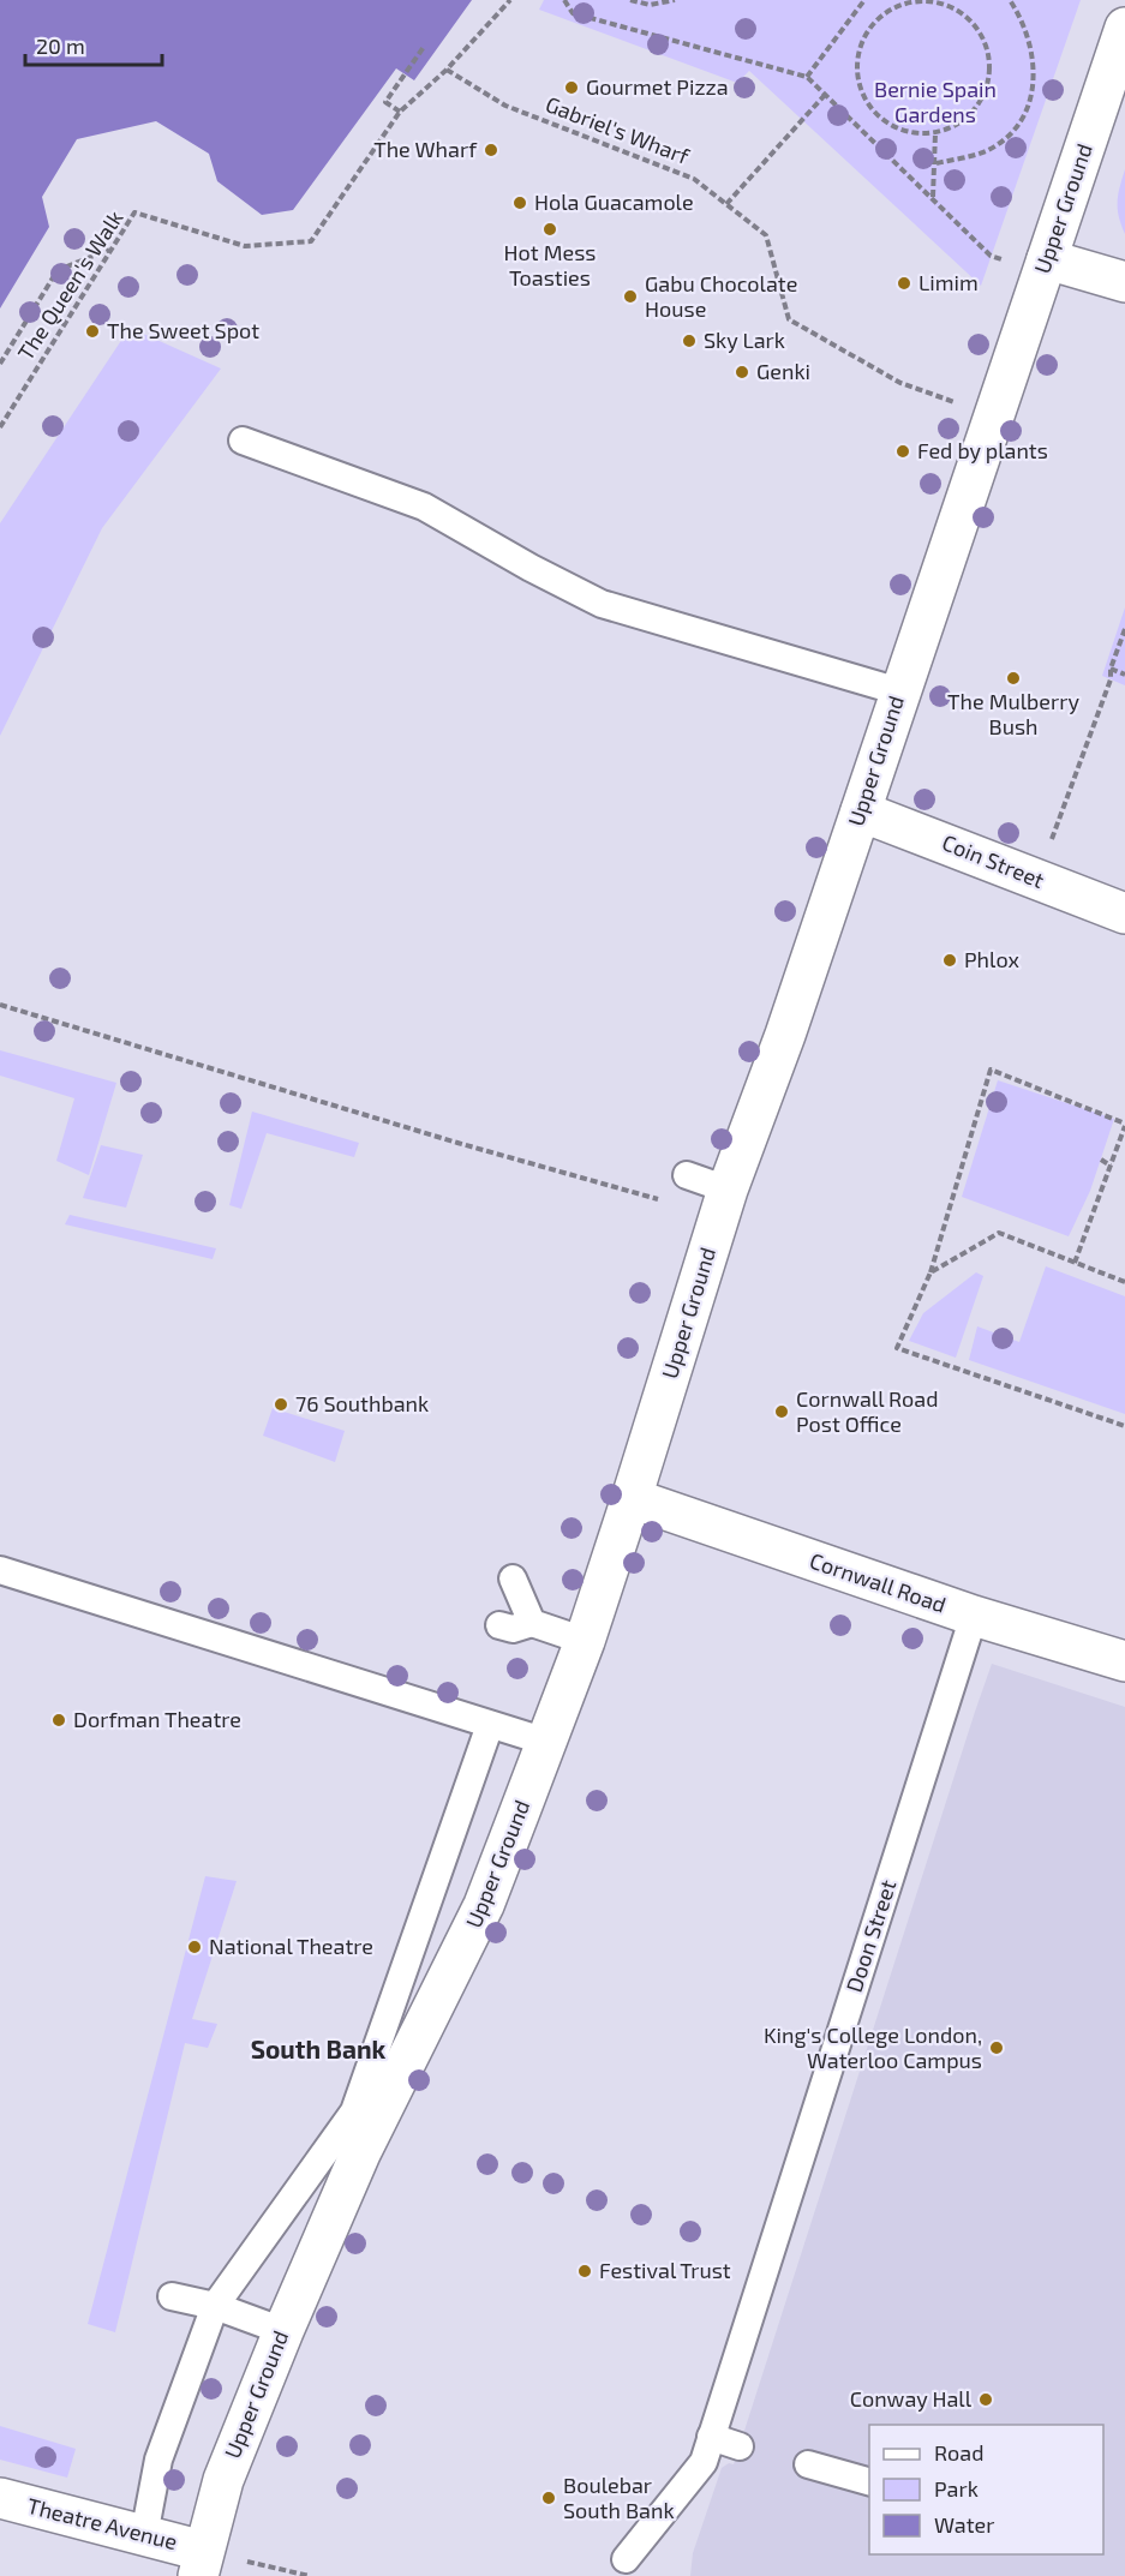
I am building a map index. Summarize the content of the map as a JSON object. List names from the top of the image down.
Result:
{
  "streets": {
    "street": [
      "Upper Ground",
      "Coin Street",
      "Cornwall Road",
      "Theatre Avenue"
    ],
    "lane": ["Doon Street"],
    "path": ["Gabriel's Wharf", "The Queen's Walk"]
  },
  "crossings": [
    ["Gabriel's Wharf", "The Queen's Walk"],
    ["Upper Ground", "Coin Street"],
    ["Upper Ground", "Cornwall Road"],
    ["Upper Ground", "Theatre Avenue"],
    ["Cornwall Road", "Doon Street"]
  ],
  "districts": ["South Bank"],
  "parks": ["Bernie Spain Gardens"],
  "places": [
    "Gourmet Pizza",
    "The Wharf",
    "Hola Guacamole",
    "Hot Mess Toasties",
    "Limim",
    "Gabu Chocolate House",
    "The Sweet Spot",
    "Sky Lark",
    "Genki",
    "Fed by plants",
    "The Mulberry Bush",
    "Phlox",
    "76 Southbank",
    "Cornwall Road Post Office",
    "Dorfman Theatre",
    "National Theatre",
    "King's College London, Waterloo Campus",
    "Festival Trust",
    "Conway Hall",
    "Boulebar South Bank"
  ],
  "legend": ["Road", "Park", "Water"],
  "scale_bar": "20 m"
}
